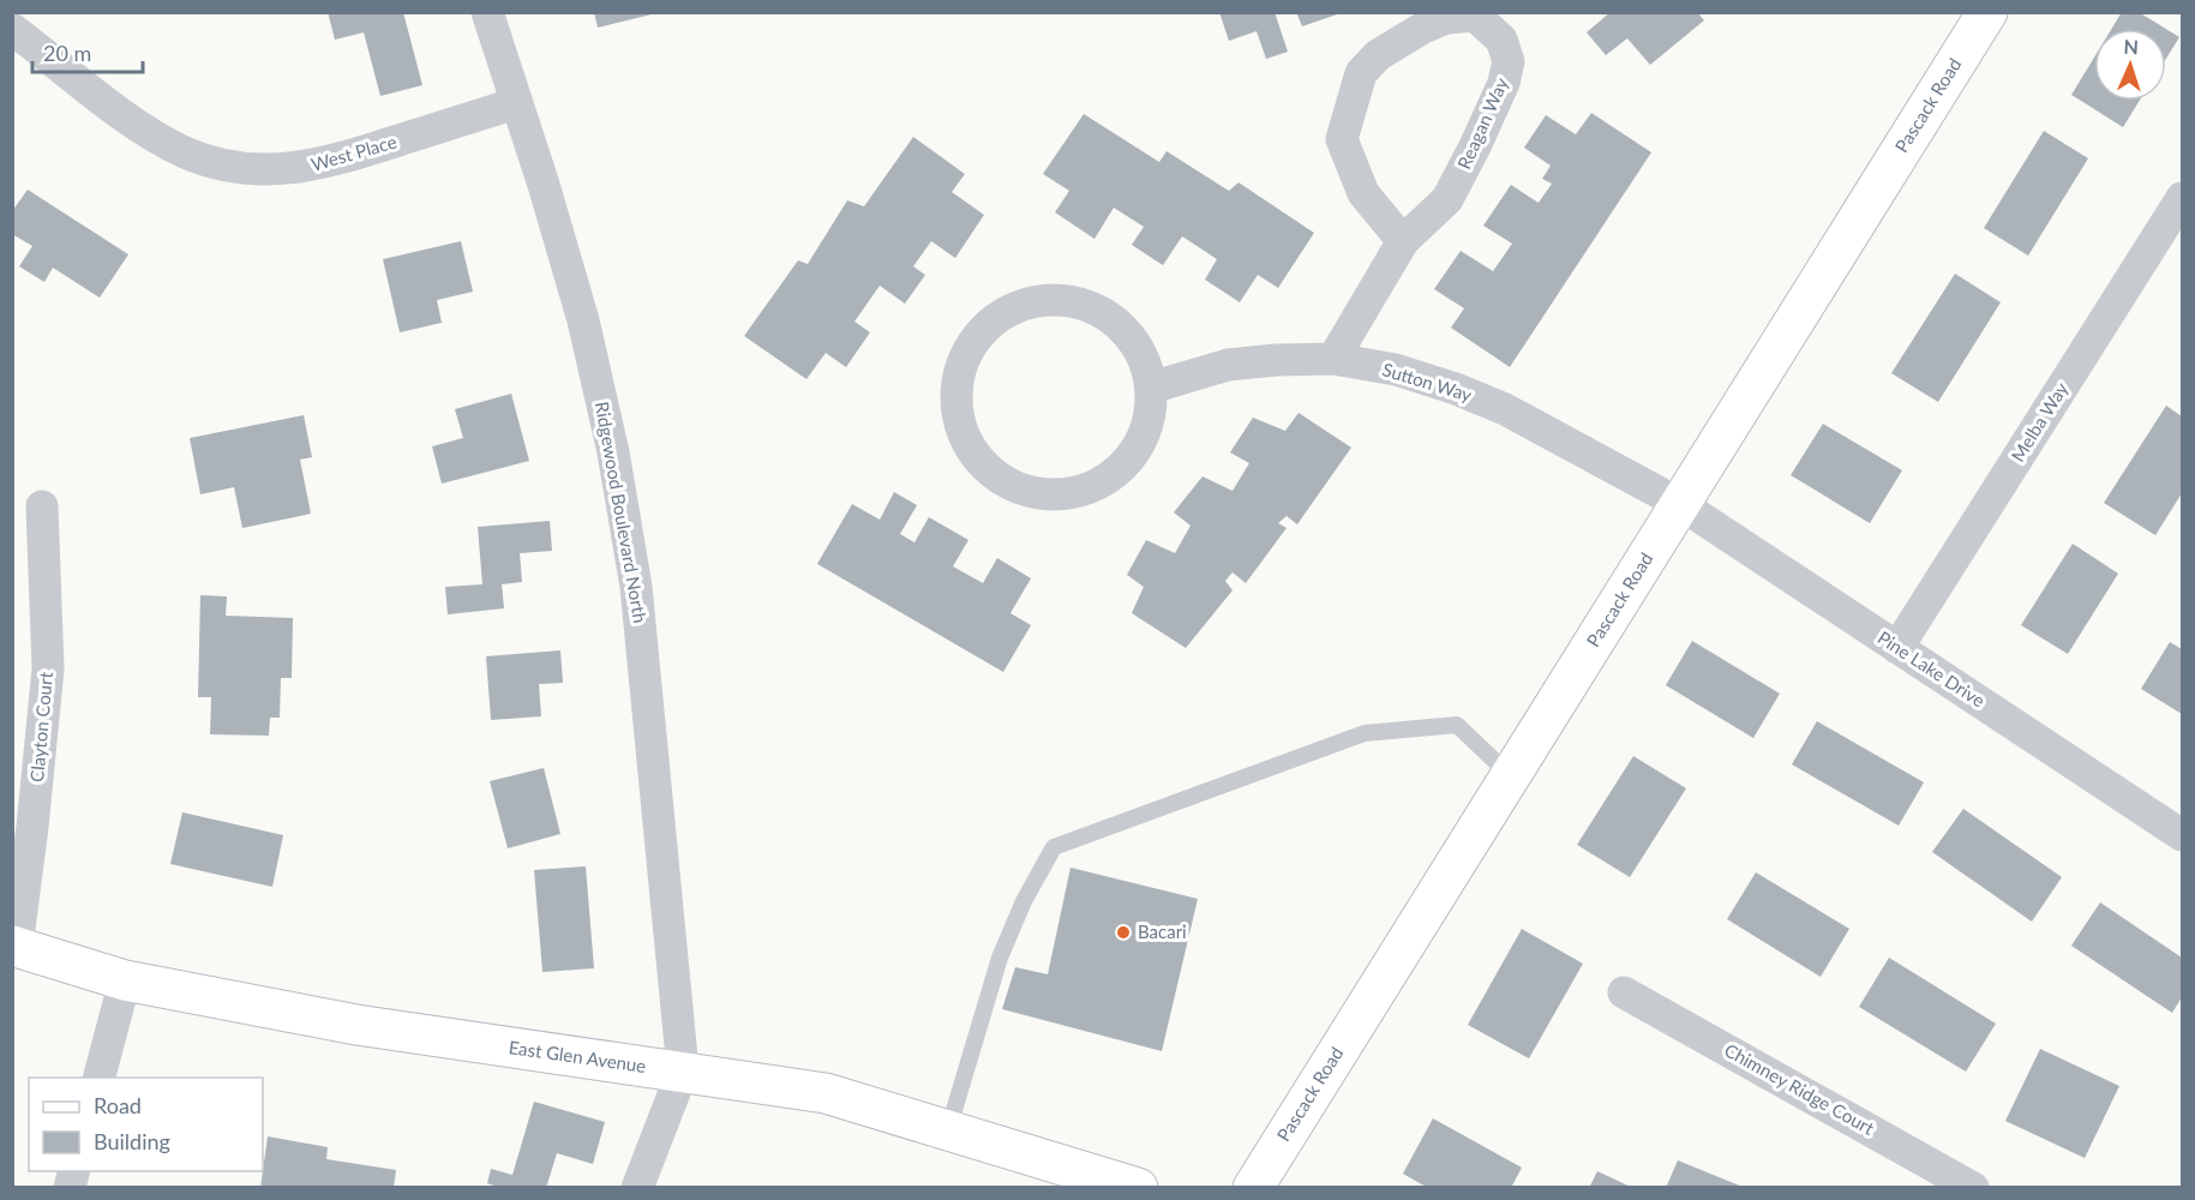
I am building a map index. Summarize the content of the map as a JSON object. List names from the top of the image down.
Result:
{
  "streets": {
    "street": [
      "Pascack Road",
      "Reagan Way",
      "West Place",
      "Sutton Way",
      "Melba Way",
      "Ridgewood Boulevard North",
      "Pine Lake Drive",
      "Clayton Court",
      "East Glen Avenue",
      "Chimney Ridge Court"
    ]
  },
  "crossings": [
    ["Pascack Road", "Sutton Way"],
    ["Pascack Road", "Pine Lake Drive"],
    ["Reagan Way", "Sutton Way"],
    ["West Place", "Ridgewood Boulevard North"],
    ["Sutton Way", "Pine Lake Drive"],
    ["Melba Way", "Pine Lake Drive"],
    ["Ridgewood Boulevard North", "East Glen Avenue"],
    ["Clayton Court", "East Glen Avenue"]
  ],
  "places": ["Bacari"],
  "legend": ["Road", "Building"],
  "scale_bar": "20 m",
  "north": "top"
}
